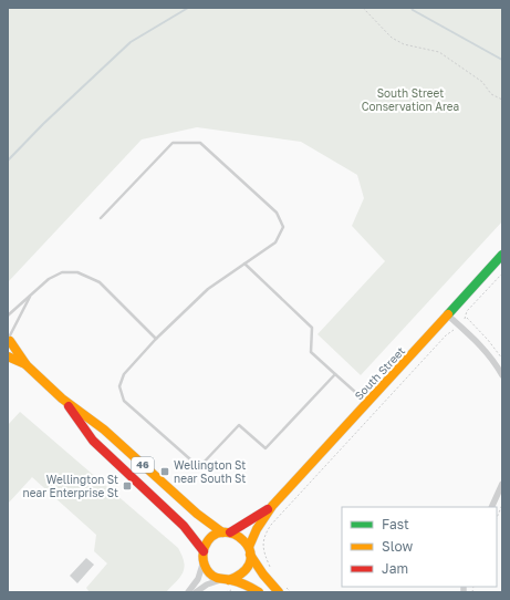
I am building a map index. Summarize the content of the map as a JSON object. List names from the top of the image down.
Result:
{
  "streets": {
    "main road": ["South Street", "46"]
  },
  "crossings": [
    ["South Street", "46"]
  ],
  "parks": ["South Street Conservation Area"],
  "places": {
    "transit": ["Wellington St near South St", "Wellington St near Enterprise St"]
  },
  "legend": ["Fast", "Slow", "Jam"]
}
